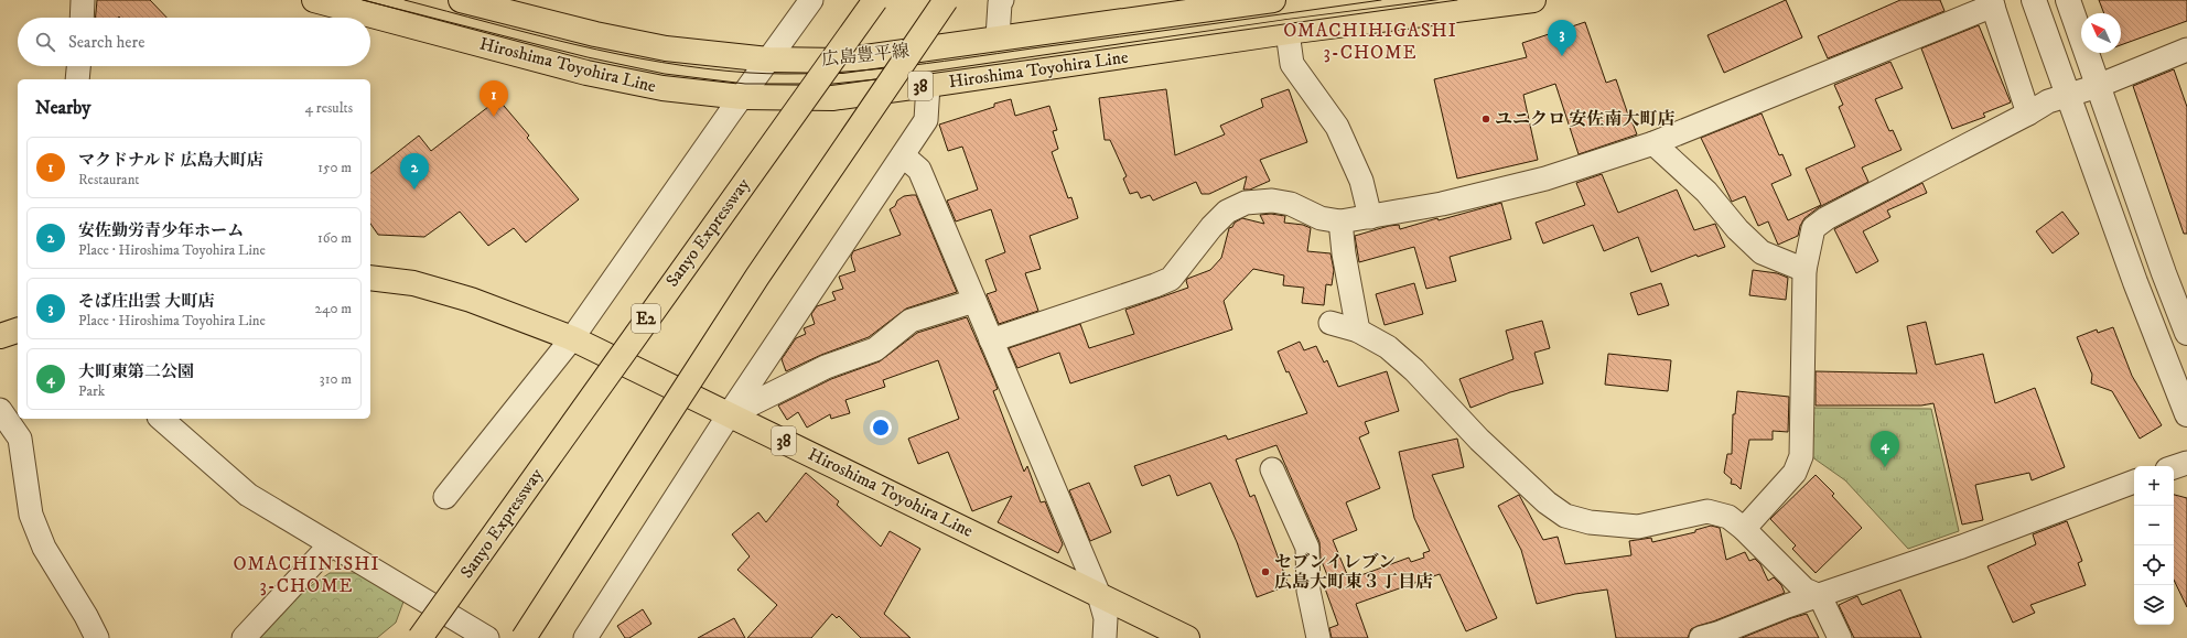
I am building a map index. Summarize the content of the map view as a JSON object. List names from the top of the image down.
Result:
{
  "streets": {
    "main road": [
      "広島豊平線",
      "Hiroshima Toyohira Line",
      "38",
      "Sanyo Expressway",
      "E2"
    ]
  },
  "districts": ["OMACHIHIGASHI 3-CHOME", "OMACHINISHI 3-CHOME"],
  "places": ["ユニクロ 安佐南大町店", "セブンイレブン 広島大町東３丁目店"],
  "north": "top left",
  "page": {
    "search": "Search here",
    "pins": [
      "3",
      "1",
      "2",
      "4"
    ],
    "heading": ["Nearby", "4 results"],
    "list": [
      {
        "mark": "1",
        "name": "マクドナルド 広島大町店",
        "note": "Restaurant",
        "value": "150 m"
      },
      {
        "mark": "2",
        "name": "安佐勤労青少年ホーム",
        "note": "Place · Hiroshima Toyohira Line",
        "value": "160 m"
      },
      {
        "mark": "3",
        "name": "そば庄出雲 大町店",
        "note": "Place · Hiroshima Toyohira Line",
        "value": "240 m"
      },
      {
        "mark": "4",
        "name": "大町東第二公園",
        "note": "Park",
        "value": "310 m"
      }
    ],
    "map_buttons": ["+", "−"]
  }
}
